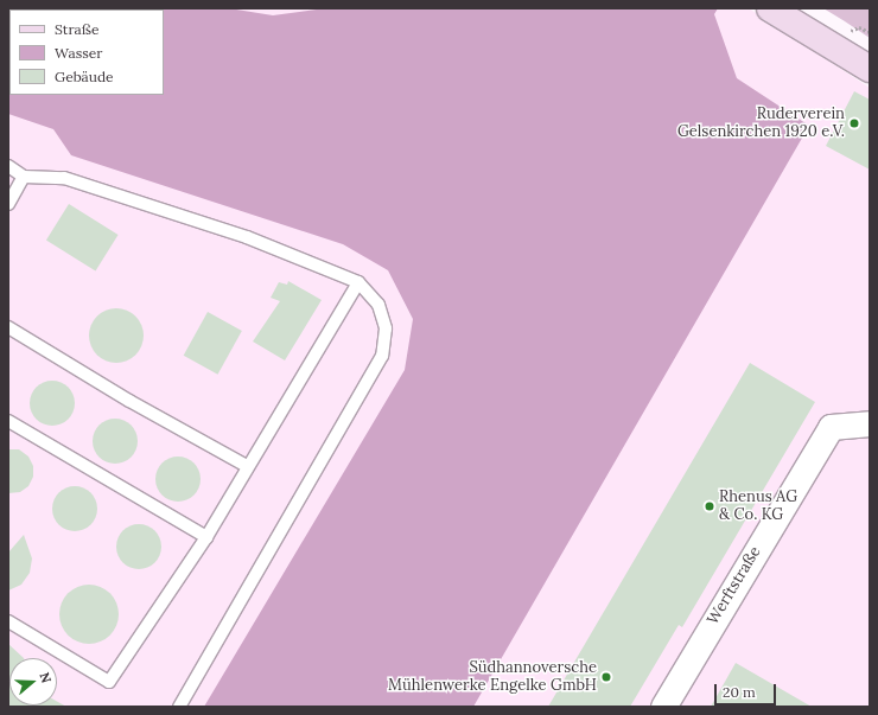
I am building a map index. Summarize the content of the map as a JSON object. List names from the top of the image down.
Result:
{
  "streets": {
    "street": ["Werftstraße"]
  },
  "places": ["Ruderverein Gelsenkirchen 1920 e.V.", "Rhenus AG & Co. KG", "Südhannoversche Mühlenwerke Engelke GmbH"],
  "legend": ["Straße", "Wasser", "Gebäude"],
  "scale_bar": "20 m",
  "north": "right"
}
